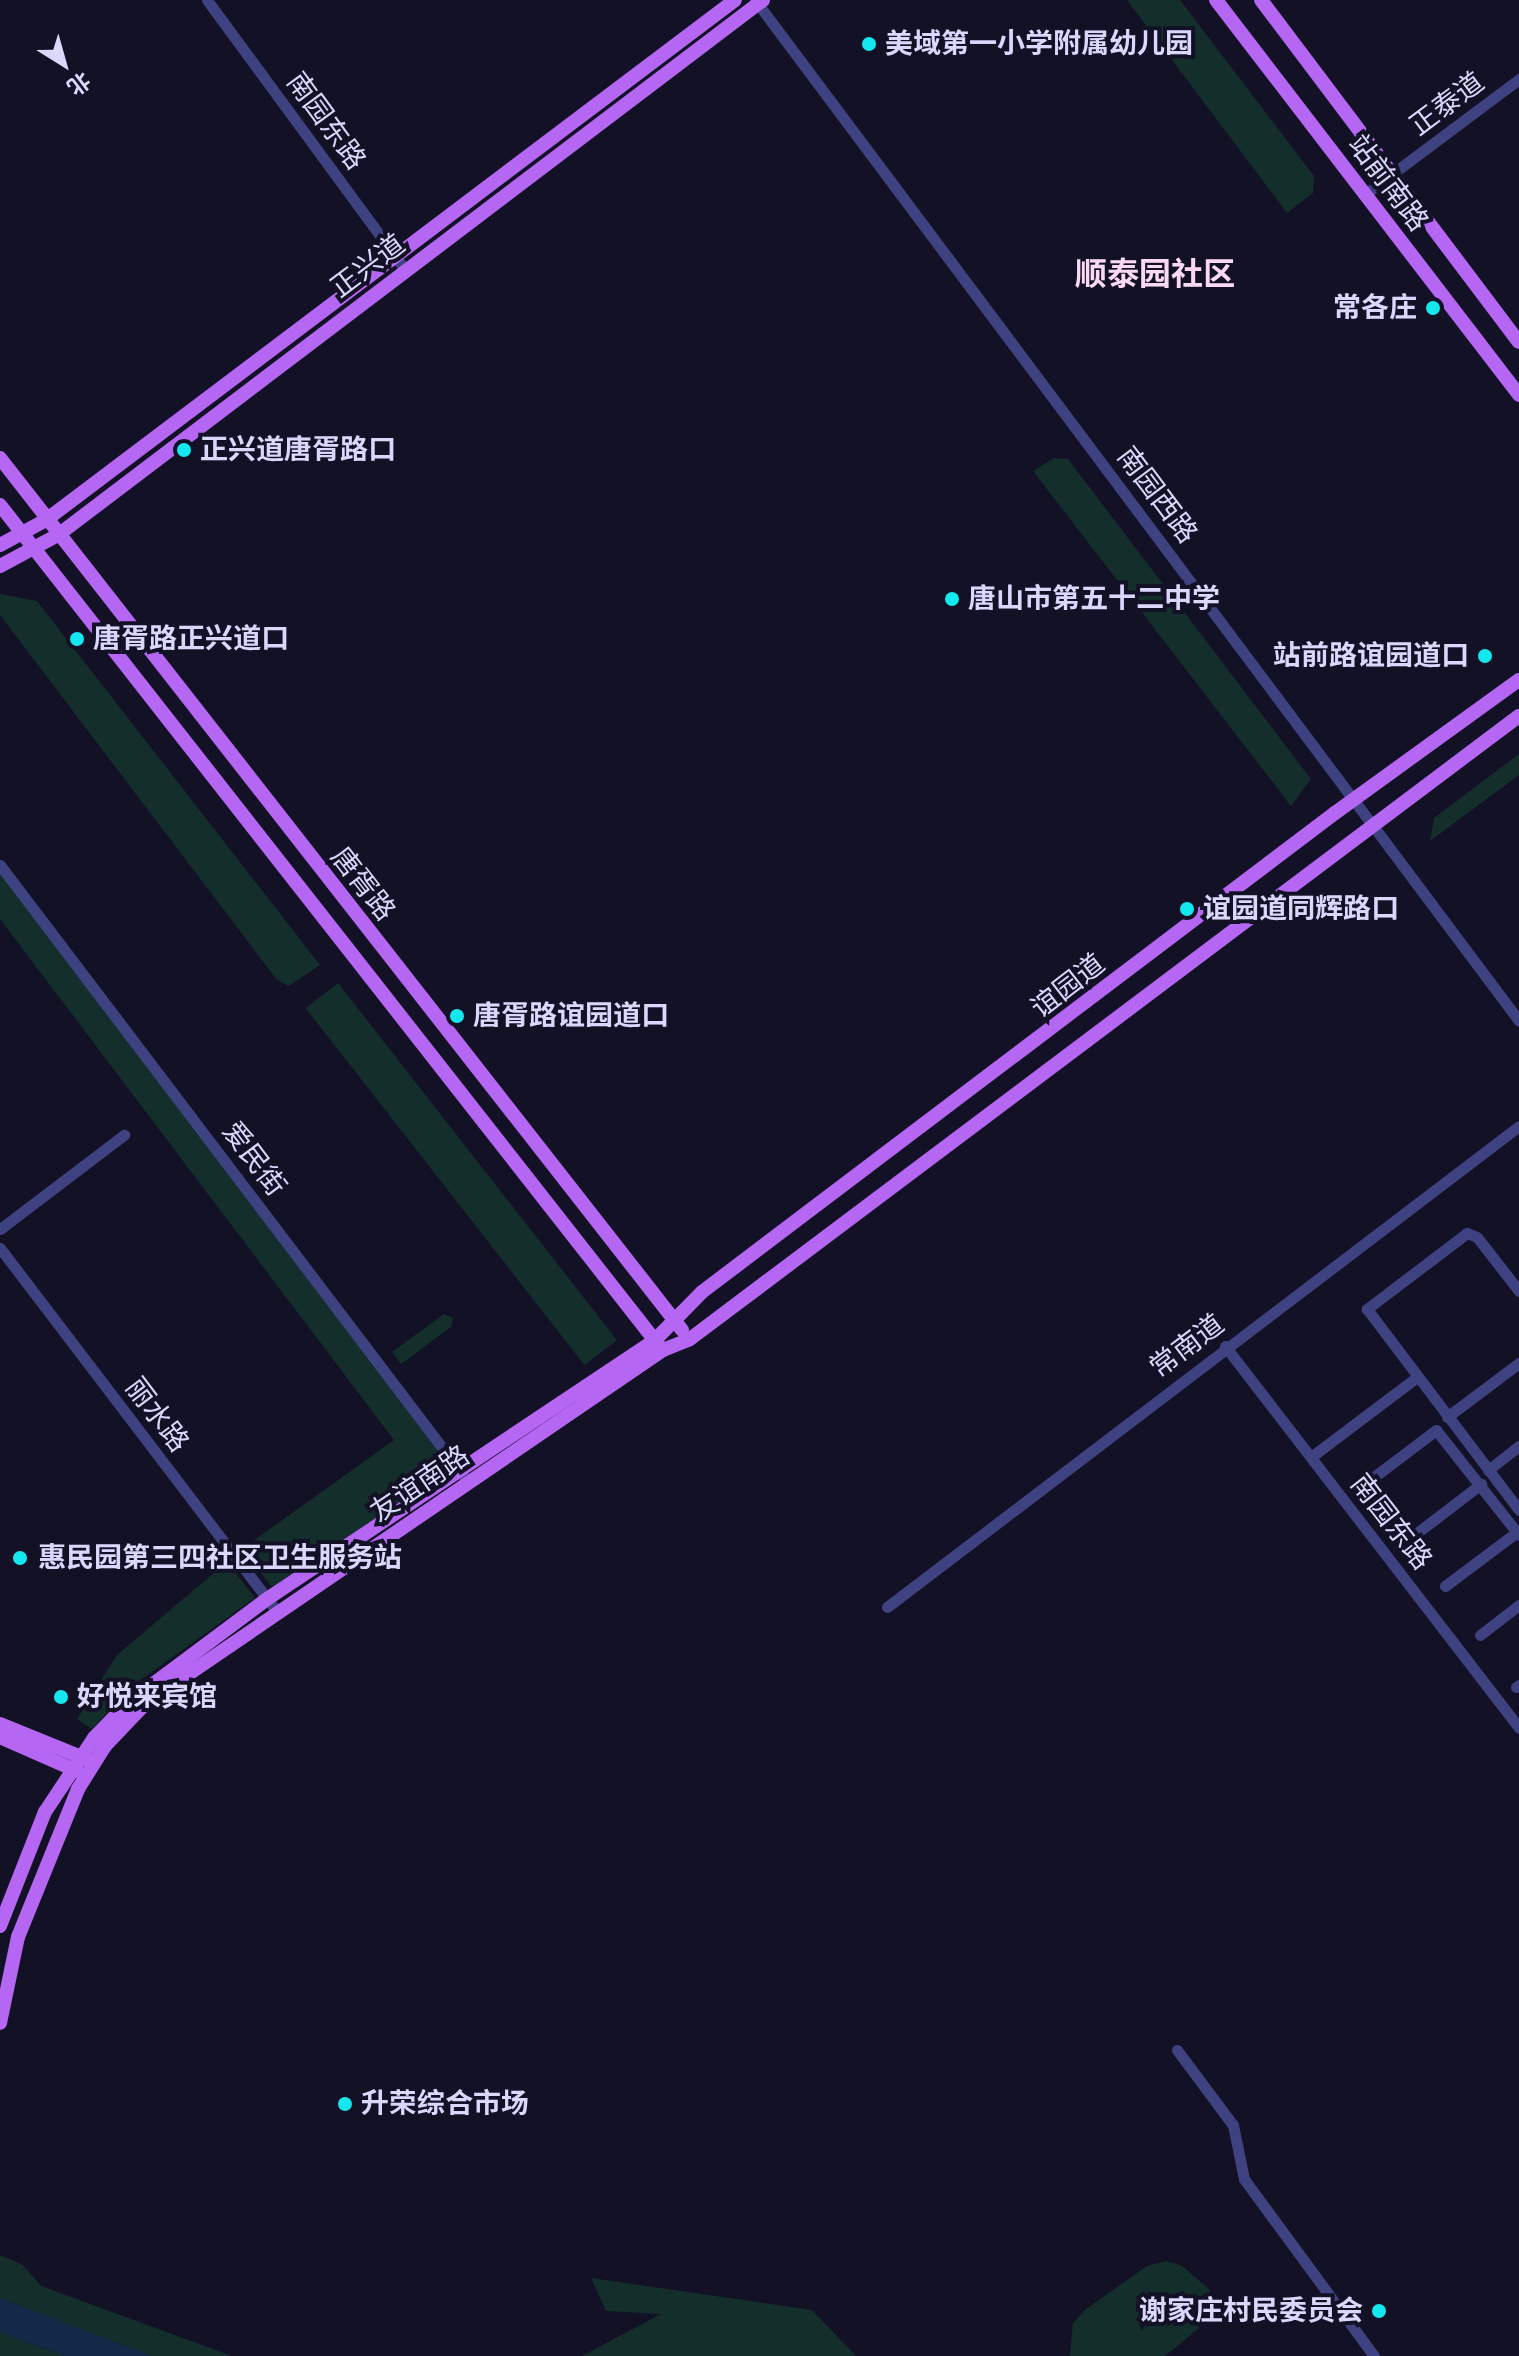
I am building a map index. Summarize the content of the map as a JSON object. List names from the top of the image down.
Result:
{
  "streets": {
    "main road": [
      "站前南路",
      "正兴道",
      "唐胥路",
      "谊园道",
      "友谊南路"
    ],
    "street": [
      "正泰道",
      "南园东路",
      "南园西路",
      "爱民街",
      "常南道",
      "丽水路"
    ]
  },
  "crossings": [
    ["正泰道", "站前南路"],
    ["南园东路", "正兴道"],
    ["南园东路", "常南道"],
    ["正兴道", "南园西路"],
    ["正兴道", "唐胥路"],
    ["南园西路", "谊园道"],
    ["唐胥路", "谊园道"],
    ["唐胥路", "友谊南路"],
    ["谊园道", "友谊南路"],
    ["爱民街", "友谊南路"],
    ["丽水路", "友谊南路"]
  ],
  "districts": ["顺泰园社区"],
  "places": [
    "美域第一小学附属幼儿园",
    "常各庄",
    "正兴道唐胥路口",
    "唐山市第五十二中学",
    "唐胥路正兴道口",
    "站前路谊园道口",
    "谊园道同辉路口",
    "唐胥路谊园道口",
    "惠民园第三四社区卫生服务站",
    "好悦来宾馆",
    "升荣综合市场",
    "谢家庄村民委员会"
  ],
  "north": "bottom right"
}
